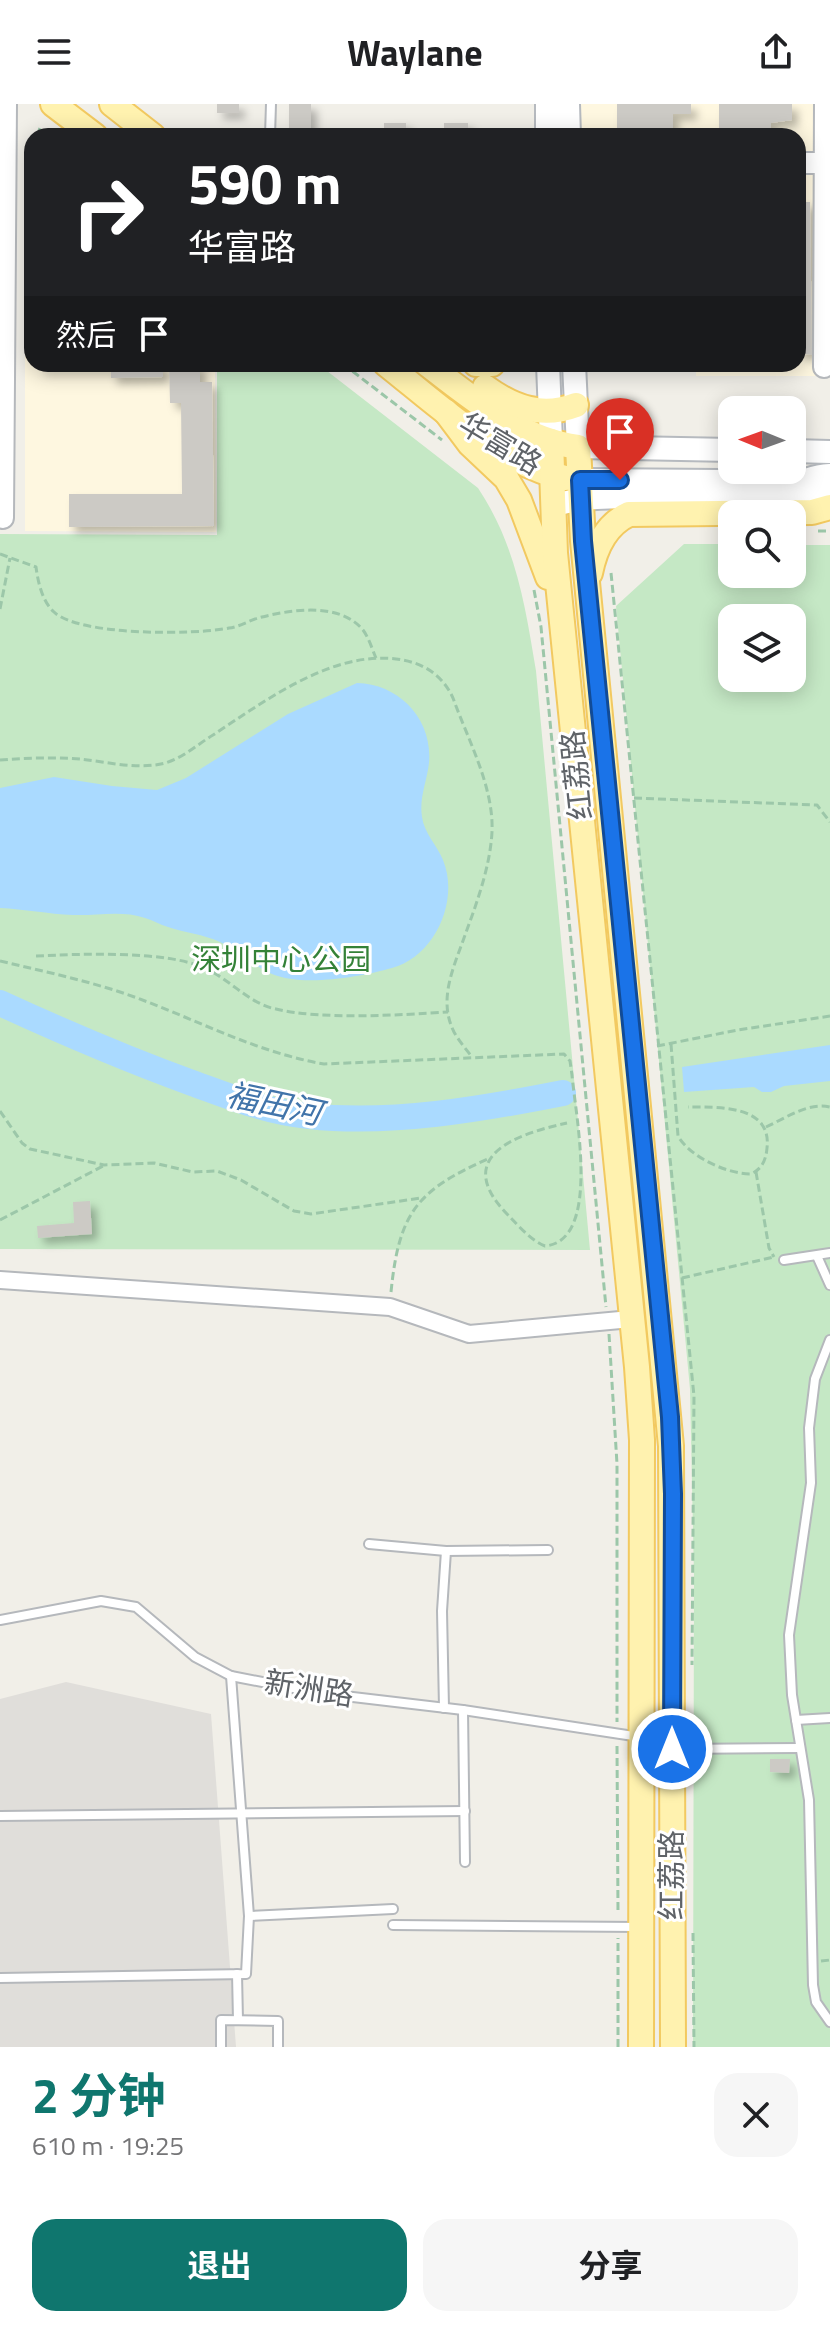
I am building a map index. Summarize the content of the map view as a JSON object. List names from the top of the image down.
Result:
{
  "streets": {
    "main road": ["华富路", "红荔路"],
    "lane": ["新洲路"]
  },
  "crossings": [
    ["华富路", "红荔路"],
    ["红荔路", "新洲路"]
  ],
  "water": ["福田河"],
  "parks": ["深圳中心公园"],
  "north": "left",
  "page": {
    "header": "Waylane",
    "turn": ["590 m", "华富路"],
    "then": "然后",
    "heading": ["2 分钟", "610 m · 19:25"],
    "buttons": ["退出", "分享"]
  }
}
